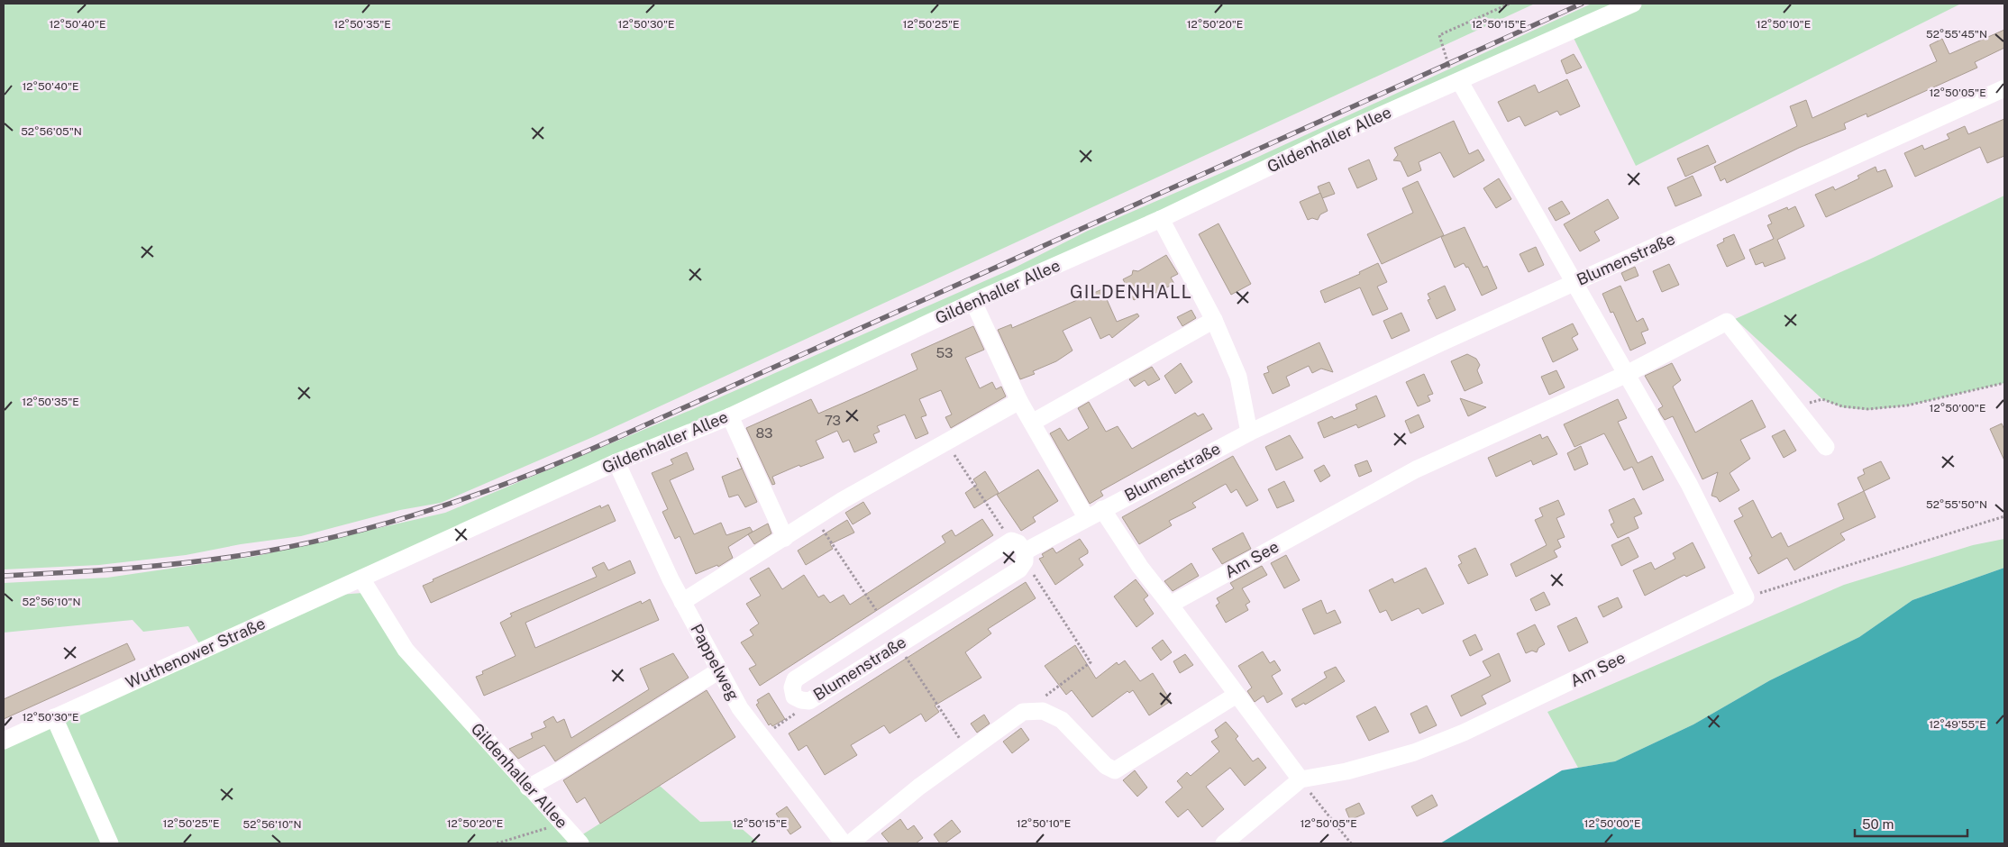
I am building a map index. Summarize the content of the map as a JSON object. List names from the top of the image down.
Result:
{
  "streets": {
    "street": [
      "Gildenhaller Allee",
      "Blumenstraße",
      "Am See",
      "Wuthenower Straße",
      "Pappelweg"
    ]
  },
  "crossings": [
    ["Gildenhaller Allee", "Wuthenower Straße"],
    ["Gildenhaller Allee", "Pappelweg"]
  ],
  "districts": ["GILDENHALL"],
  "house_numbers": ["53", "73", "83"],
  "scale_bar": "50 m",
  "coordinates": [
    "12°50'40\"E",
    "12°50'35\"E",
    "12°50'30\"E",
    "12°50'25\"E",
    "12°50'20\"E",
    "12°50'15\"E",
    "12°50'10\"E",
    "52°55'45\"N",
    "12°50'05\"E",
    "52°56'05\"N",
    "12°50'00\"E",
    "52°55'50\"N",
    "52°56'10\"N",
    "12°49'55\"E"
  ]
}
